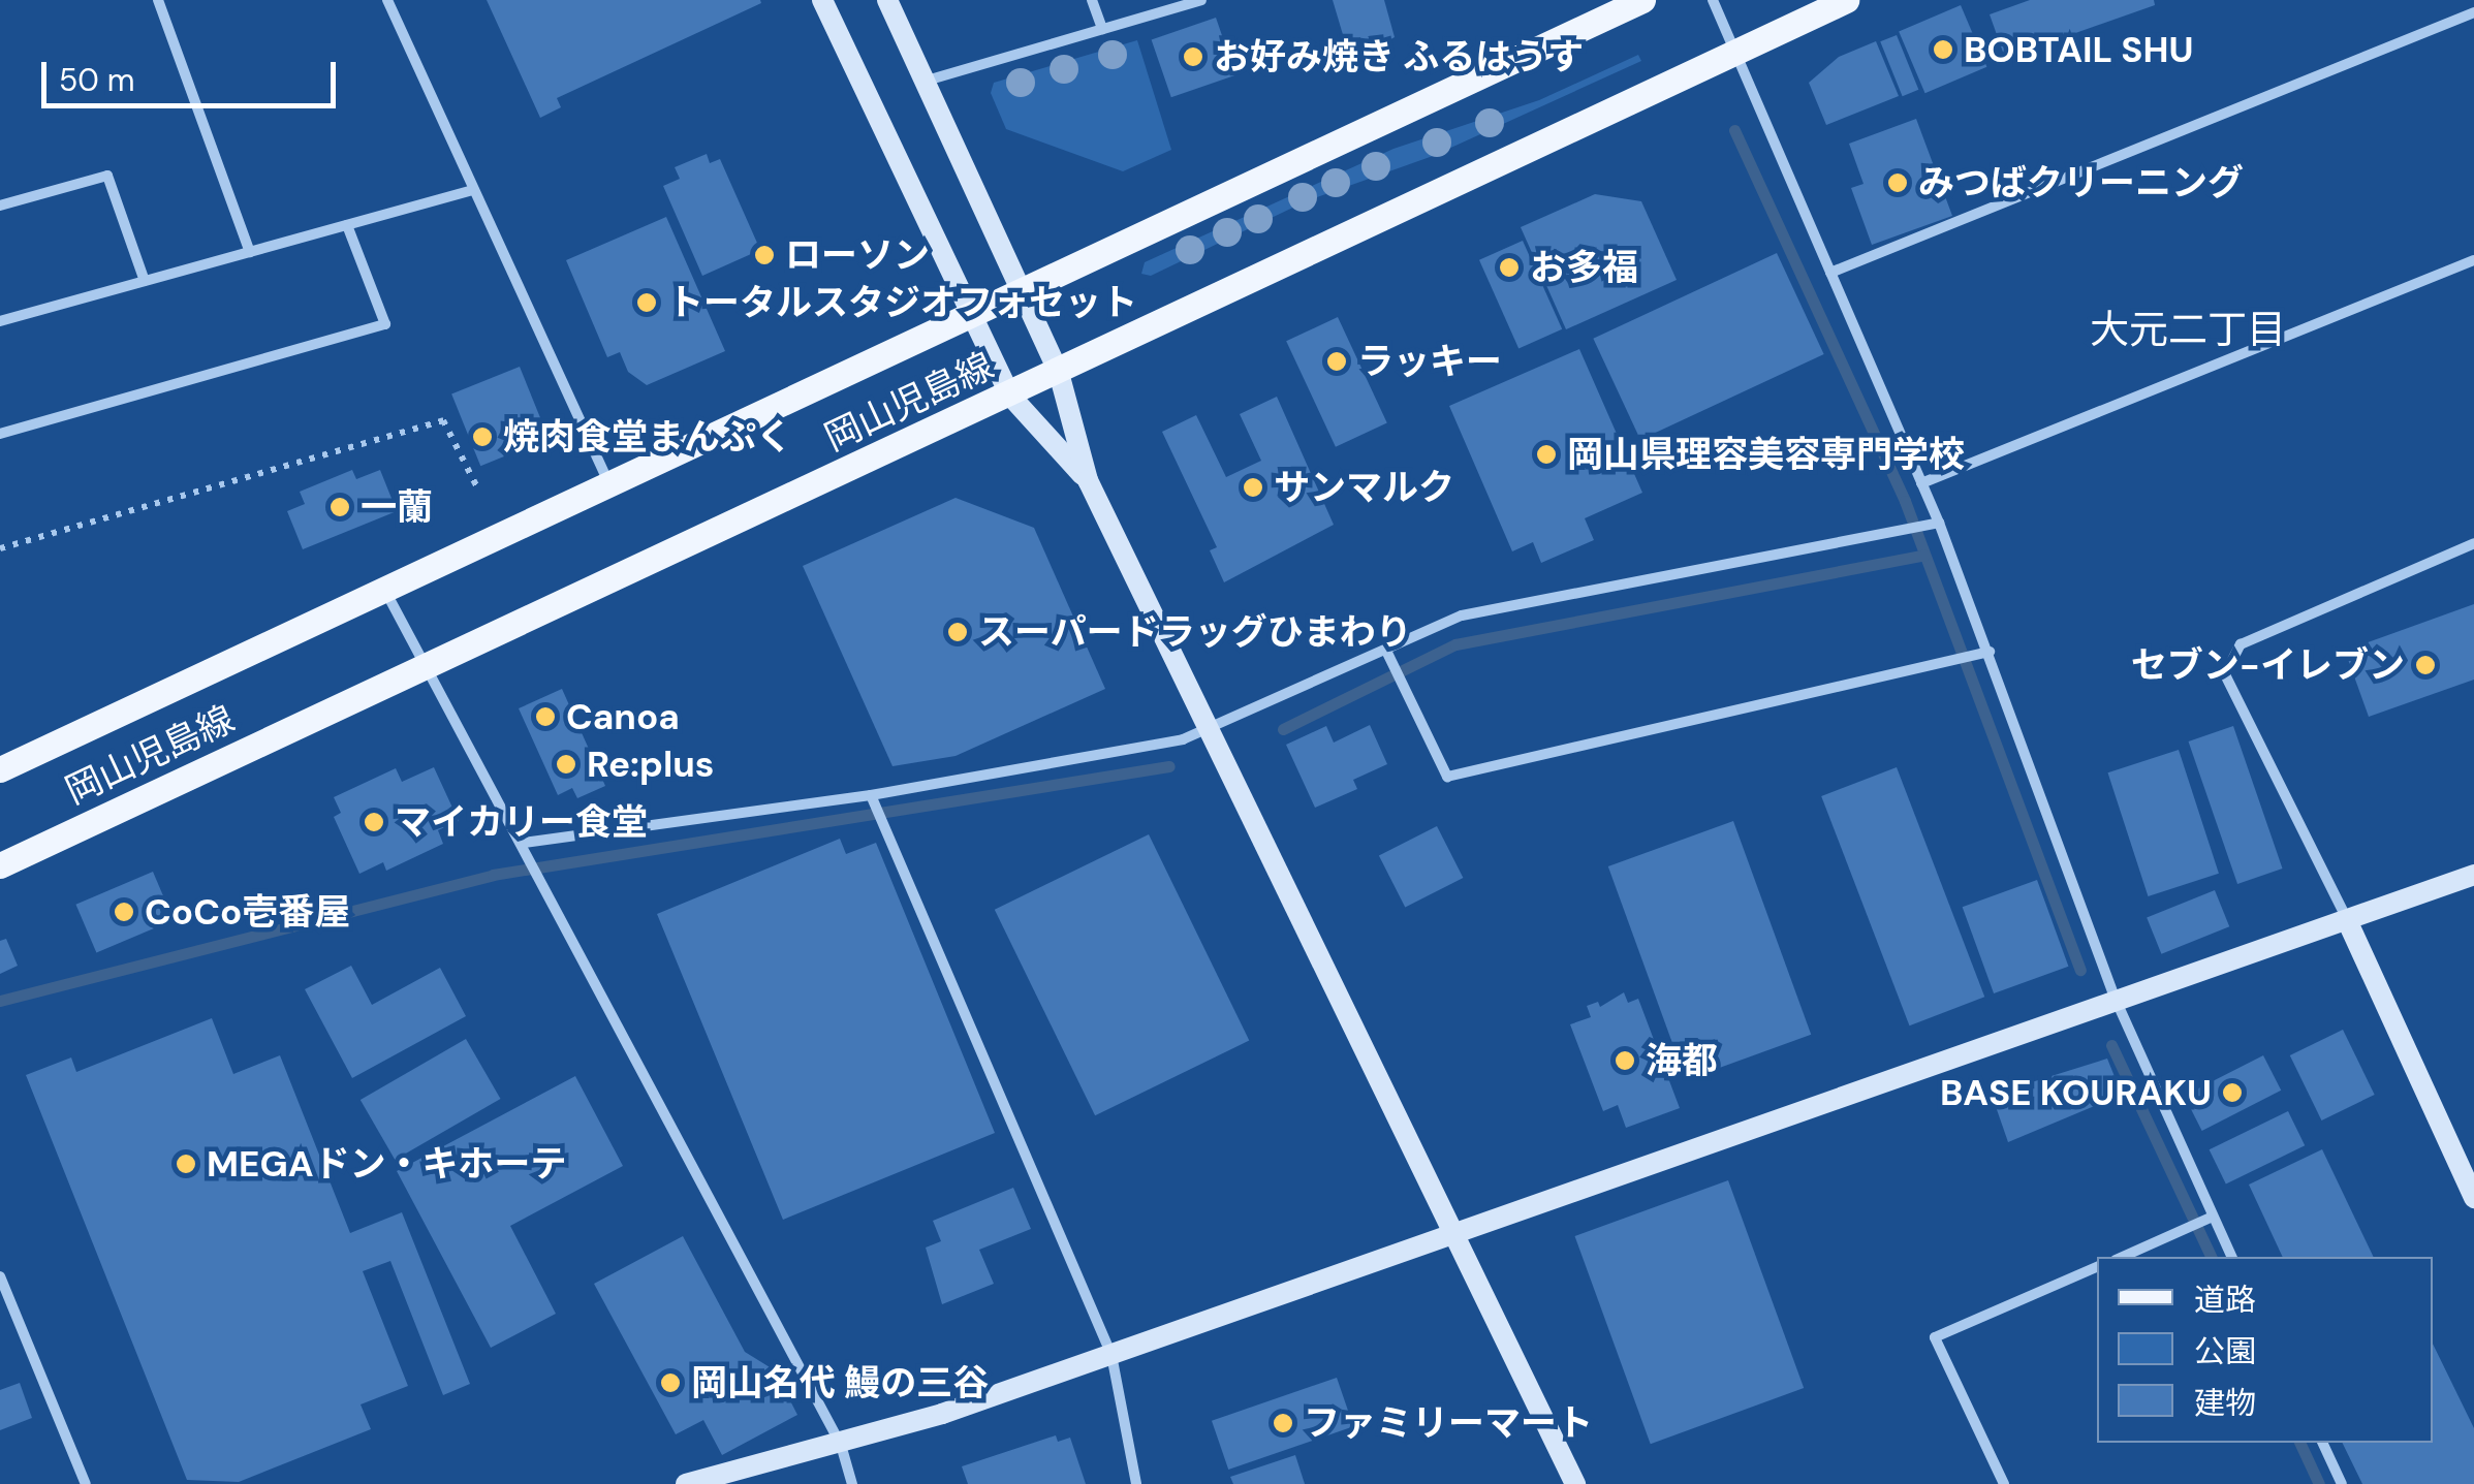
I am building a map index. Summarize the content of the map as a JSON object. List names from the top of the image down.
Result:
{
  "streets": {
    "main road": ["岡山児島線"]
  },
  "districts": ["大元二丁目"],
  "places": [
    "BOBTAIL SHU",
    "お好み焼き ふるはうす",
    "みつばクリーニング",
    "ローソン",
    "お多福",
    "トータルスタジオフォセット",
    "ラッキー",
    "焼肉食堂まんぷく",
    "岡山県理容美容専門学校",
    "サンマルク",
    "一蘭",
    "スーパードラッグひまわり",
    "セブン-イレブン",
    "Canoa",
    "Re:plus",
    "マイカリー食堂",
    "CoCo壱番屋",
    "海都",
    "BASE KOURAKU",
    "MEGAドン・キホーテ",
    "岡山名代 鰻の三谷",
    "ファミリーマート"
  ],
  "legend": ["道路", "公園", "建物"],
  "scale_bar": "50 m"
}
